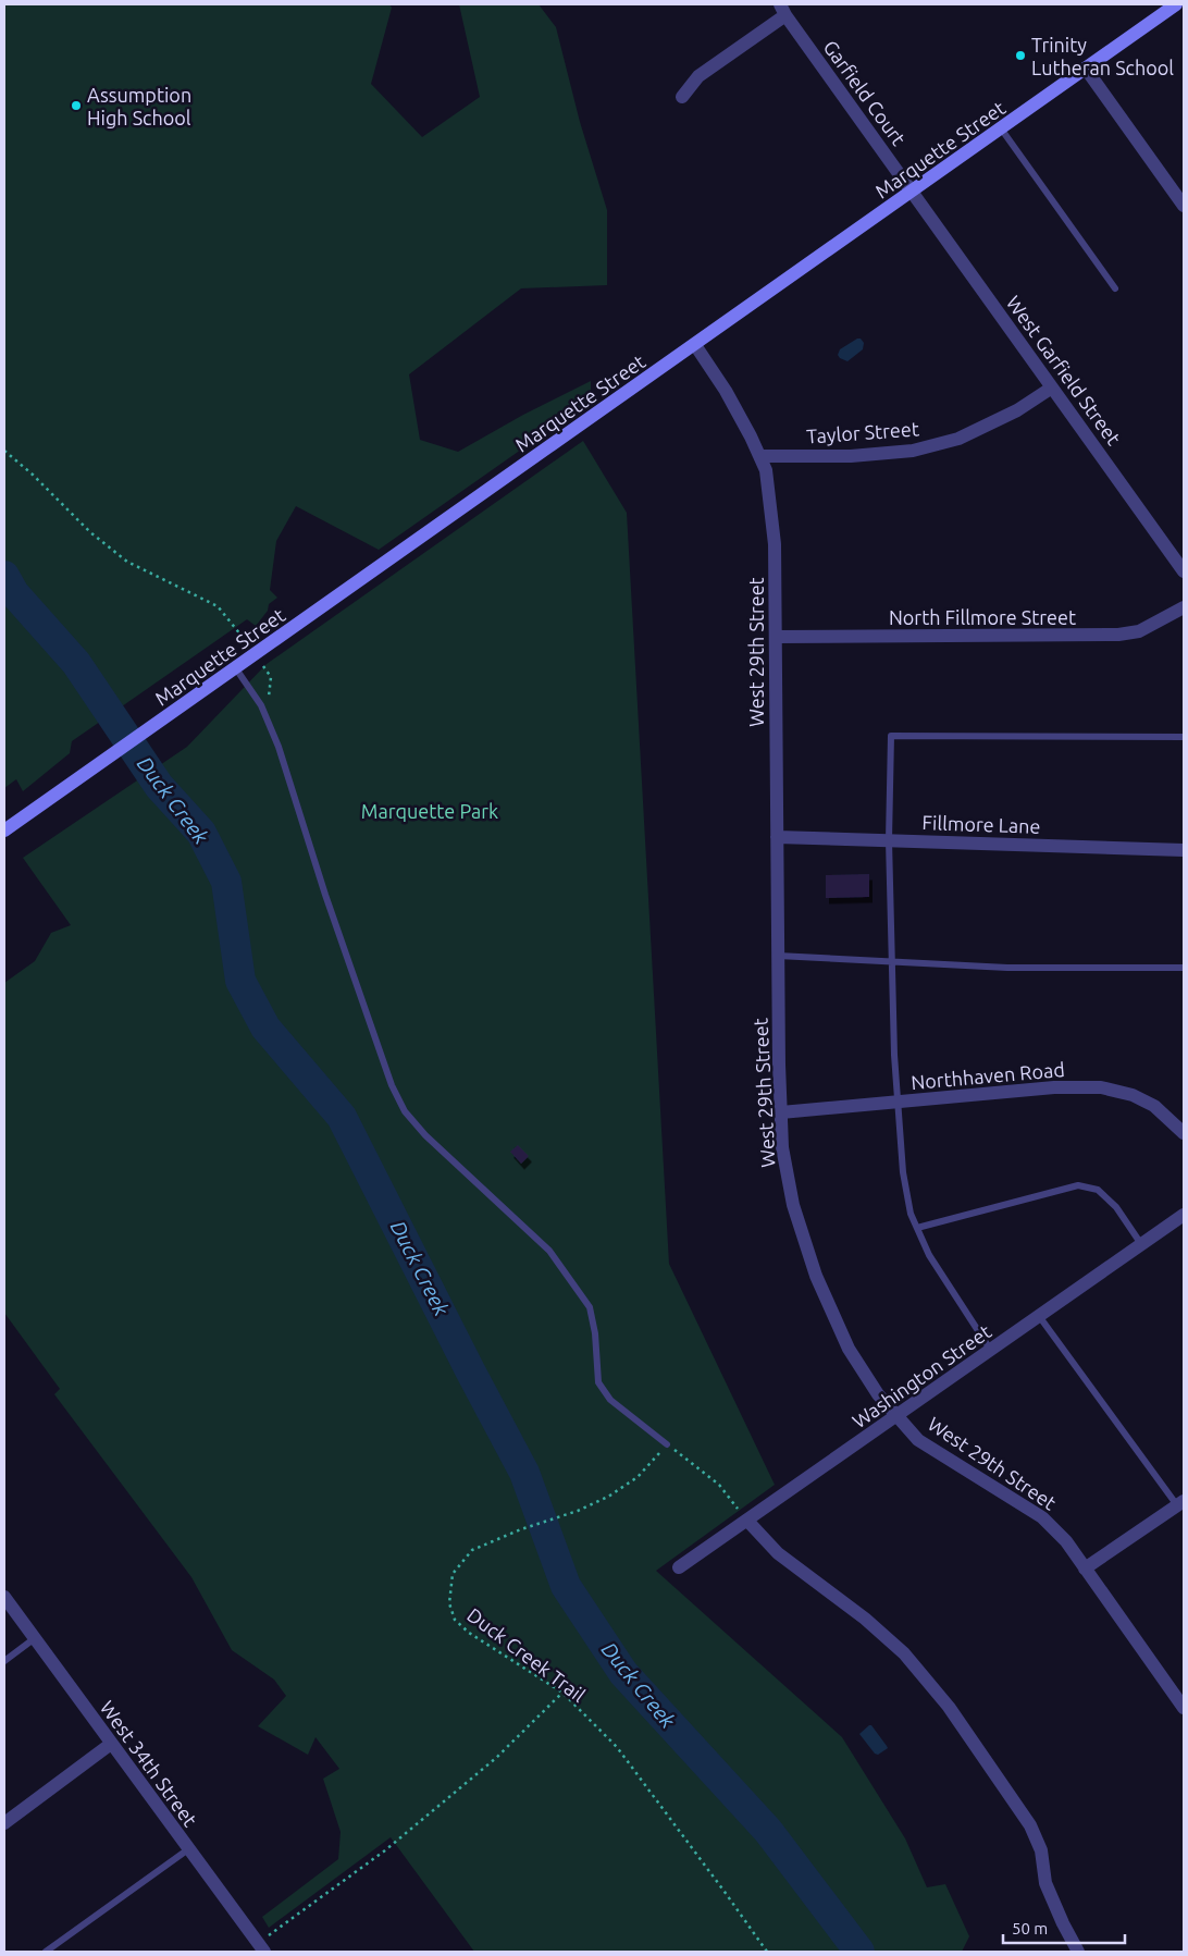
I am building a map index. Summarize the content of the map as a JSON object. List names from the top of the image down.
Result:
{
  "streets": {
    "main road": ["Marquette Street"],
    "street": [
      "Garfield Court",
      "West Garfield Street",
      "Taylor Street",
      "North Fillmore Street",
      "West 29th Street",
      "Fillmore Lane",
      "Northhaven Road",
      "Washington Street",
      "West 34th Street"
    ],
    "path": ["Duck Creek Trail"]
  },
  "crossings": [
    ["Garfield Court", "Marquette Street"],
    ["Garfield Court", "West Garfield Street"],
    ["Marquette Street", "West Garfield Street"],
    ["Marquette Street", "West 29th Street"],
    ["West Garfield Street", "Taylor Street"],
    ["Taylor Street", "West 29th Street"],
    ["North Fillmore Street", "West 29th Street"],
    ["West 29th Street", "Fillmore Lane"],
    ["West 29th Street", "Northhaven Road"],
    ["West 29th Street", "Washington Street"]
  ],
  "water": ["Duck Creek"],
  "parks": ["Marquette Park"],
  "places": ["Trinity Lutheran School", "Assumption High School"],
  "scale_bar": "50 m"
}
